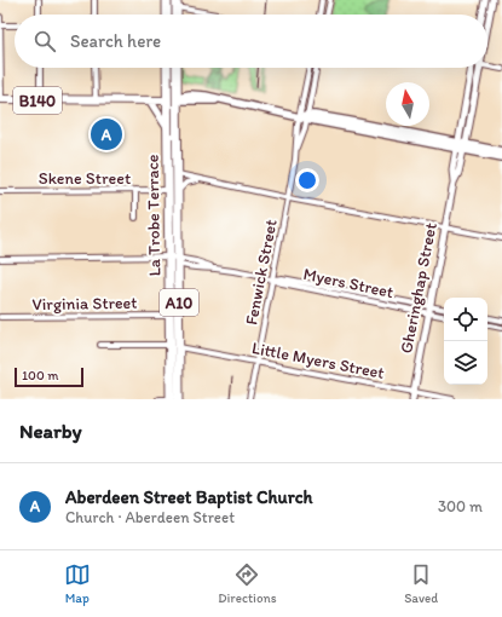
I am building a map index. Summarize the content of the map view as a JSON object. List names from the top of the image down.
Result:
{
  "streets": {
    "highway": ["B140", "La Trobe Terrace", "A10"],
    "street": [
      "Skene Street",
      "Fenwick Street",
      "Myers Street",
      "Gheringhap Street",
      "Virginia Street",
      "Little Myers Street"
    ]
  },
  "crossings": [
    ["B140", "La Trobe Terrace"],
    ["Skene Street", "La Trobe Terrace"],
    ["La Trobe Terrace", "Myers Street"],
    ["La Trobe Terrace", "Virginia Street"],
    ["La Trobe Terrace", "Little Myers Street"],
    ["Fenwick Street", "Myers Street"],
    ["Fenwick Street", "Little Myers Street"],
    ["Myers Street", "Gheringhap Street"],
    ["Gheringhap Street", "Little Myers Street"]
  ],
  "scale_bar": "100 m",
  "north": "top",
  "page": {
    "search": "Search here",
    "pins": "A",
    "scale": "100 m",
    "heading": "Nearby",
    "list": [
      {
        "mark": "A",
        "name": "Aberdeen Street Baptist Church",
        "note": "Church · Aberdeen Street",
        "value": "300 m"
      }
    ],
    "nav": ["Map", "Directions", "Saved"]
  }
}
